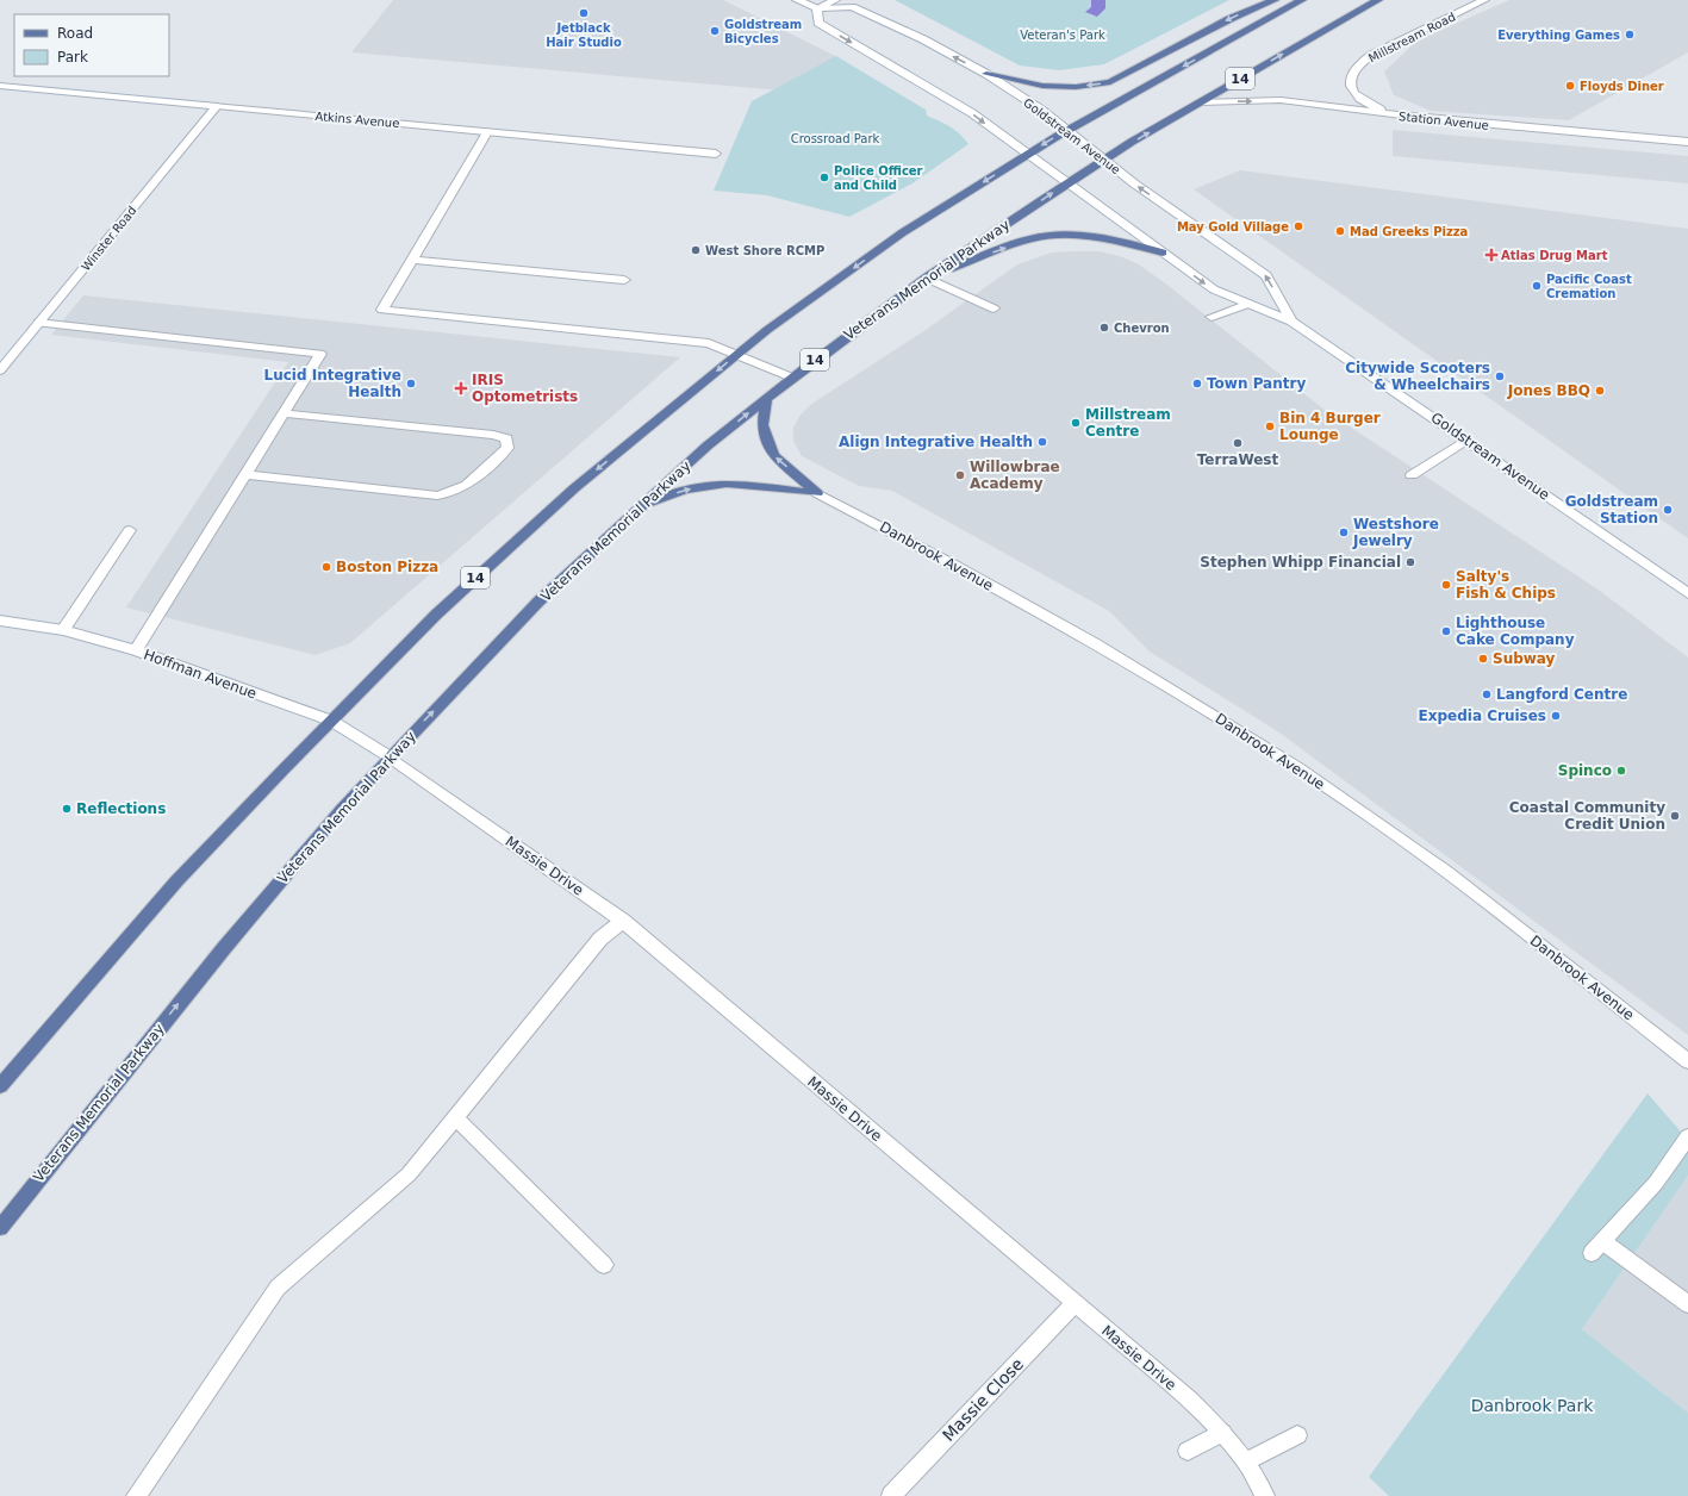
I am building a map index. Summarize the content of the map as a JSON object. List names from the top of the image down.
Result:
{
  "streets": {
    "main road": ["14", "Veterans Memorial Parkway"],
    "street": [
      "Millstream Road",
      "Atkins Avenue",
      "Station Avenue",
      "Goldstream Avenue",
      "Winster Road",
      "Danbrook Avenue",
      "Hoffman Avenue",
      "Massie Drive",
      "Massie Close"
    ]
  },
  "crossings": [
    ["Millstream Road", "Station Avenue"],
    ["14", "Goldstream Avenue"],
    ["14", "Hoffman Avenue"],
    ["Atkins Avenue", "Winster Road"],
    ["Station Avenue", "Veterans Memorial Parkway"],
    ["Goldstream Avenue", "Veterans Memorial Parkway"],
    ["Veterans Memorial Parkway", "Hoffman Avenue"],
    ["Veterans Memorial Parkway", "Massie Drive"],
    ["Hoffman Avenue", "Massie Drive"],
    ["Massie Drive", "Massie Close"]
  ],
  "one_way": ["Station Avenue"],
  "parks": ["Veteran's Park", "Crossroad Park", "Danbrook Park"],
  "places": {
    "other": [
      "Jetblack Hair Studio",
      "Goldstream Bicycles",
      "Everything Games",
      "Floyds Diner",
      "Police Officer and Child",
      "May Gold Village",
      "Mad Greeks Pizza",
      "West Shore RCMP",
      "Pacific Coast Cremation",
      "Chevron",
      "Citywide Scooters & Wheelchairs",
      "Lucid Integrative Health",
      "Town Pantry",
      "Jones BBQ",
      "Millstream Centre",
      "Bin 4 Burger Lounge",
      "Align Integrative Health",
      "TerraWest",
      "Willowbrae Academy",
      "Goldstream Station",
      "Westshore Jewelry",
      "Stephen Whipp Financial",
      "Boston Pizza",
      "Salty's Fish & Chips",
      "Lighthouse Cake Company",
      "Subway",
      "Langford Centre",
      "Expedia Cruises",
      "Spinco",
      "Reflections",
      "Coastal Community Credit Union"
    ],
    "health": ["Atlas Drug Mart", "IRIS Optometrists"]
  },
  "legend": ["Road", "Park"]
}
